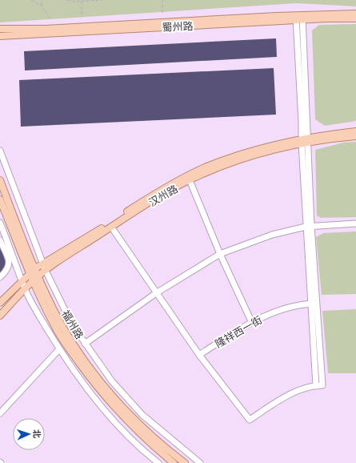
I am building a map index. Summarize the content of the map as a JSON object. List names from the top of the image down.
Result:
{
  "streets": {
    "main road": ["蜀州路", "汉州路", "福州路"],
    "street": ["隆祥西一街"]
  },
  "crossings": [
    ["汉州路", "福州路"]
  ],
  "north": "right"
}
